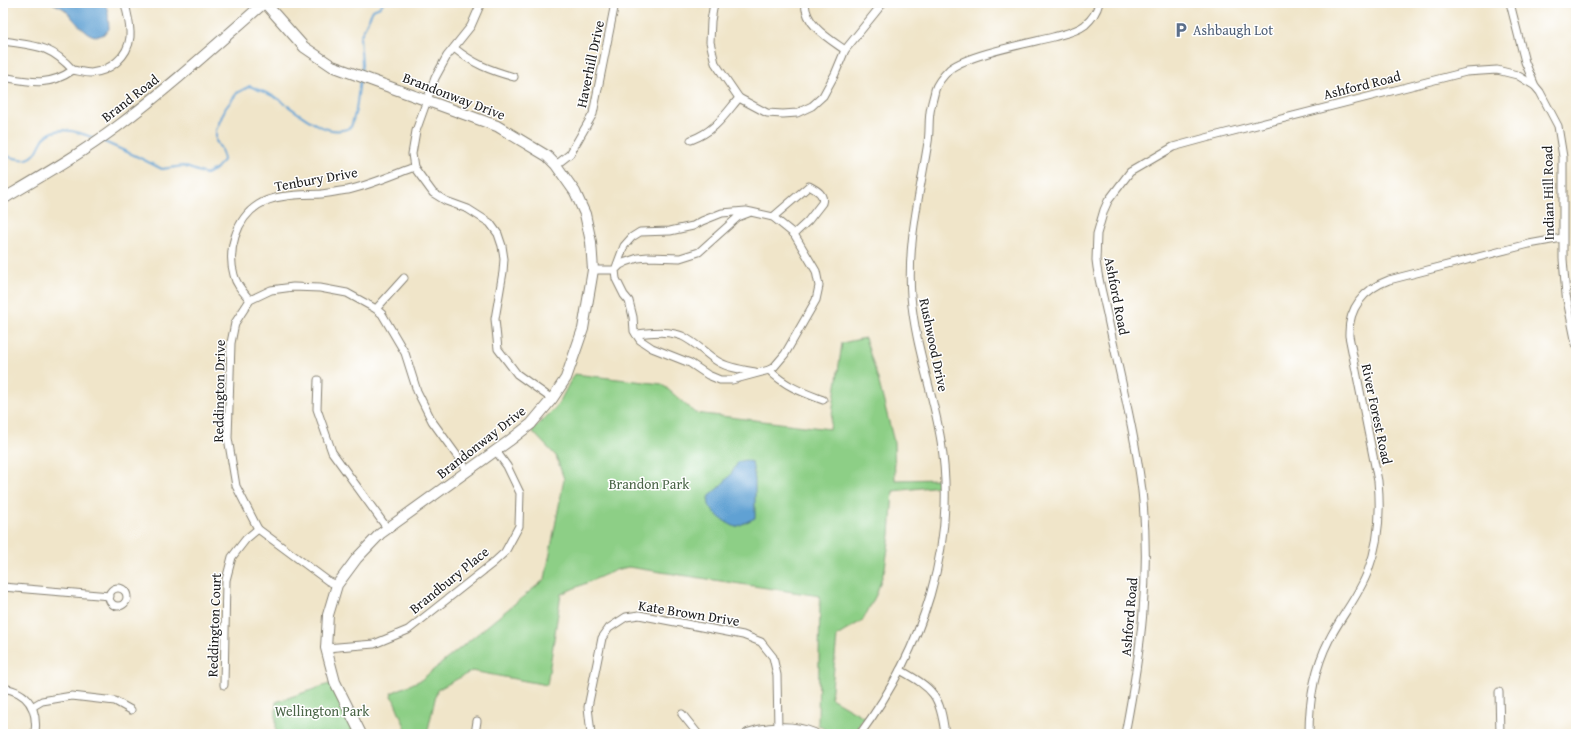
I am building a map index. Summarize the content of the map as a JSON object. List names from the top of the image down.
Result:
{
  "streets": {
    "street": [
      "Haverhill Drive",
      "Ashford Road",
      "Brandonway Drive",
      "Brand Road",
      "Tenbury Drive",
      "Indian Hill Road",
      "Rushwood Drive",
      "Reddington Drive",
      "River Forest Road",
      "Brandbury Place",
      "Kate Brown Drive",
      "Reddington Court"
    ]
  },
  "crossings": [
    ["Haverhill Drive", "Brandonway Drive"],
    ["Ashford Road", "Indian Hill Road"],
    ["Brandonway Drive", "Brand Road"],
    ["Brandonway Drive", "Reddington Drive"],
    ["Brandonway Drive", "Brandbury Place"],
    ["Tenbury Drive", "Reddington Drive"],
    ["Indian Hill Road", "River Forest Road"],
    ["Reddington Drive", "Reddington Court"]
  ],
  "parks": ["Brandon Park", "Wellington Park"],
  "places": {
    "parking": ["Ashbaugh Lot"]
  }
}
